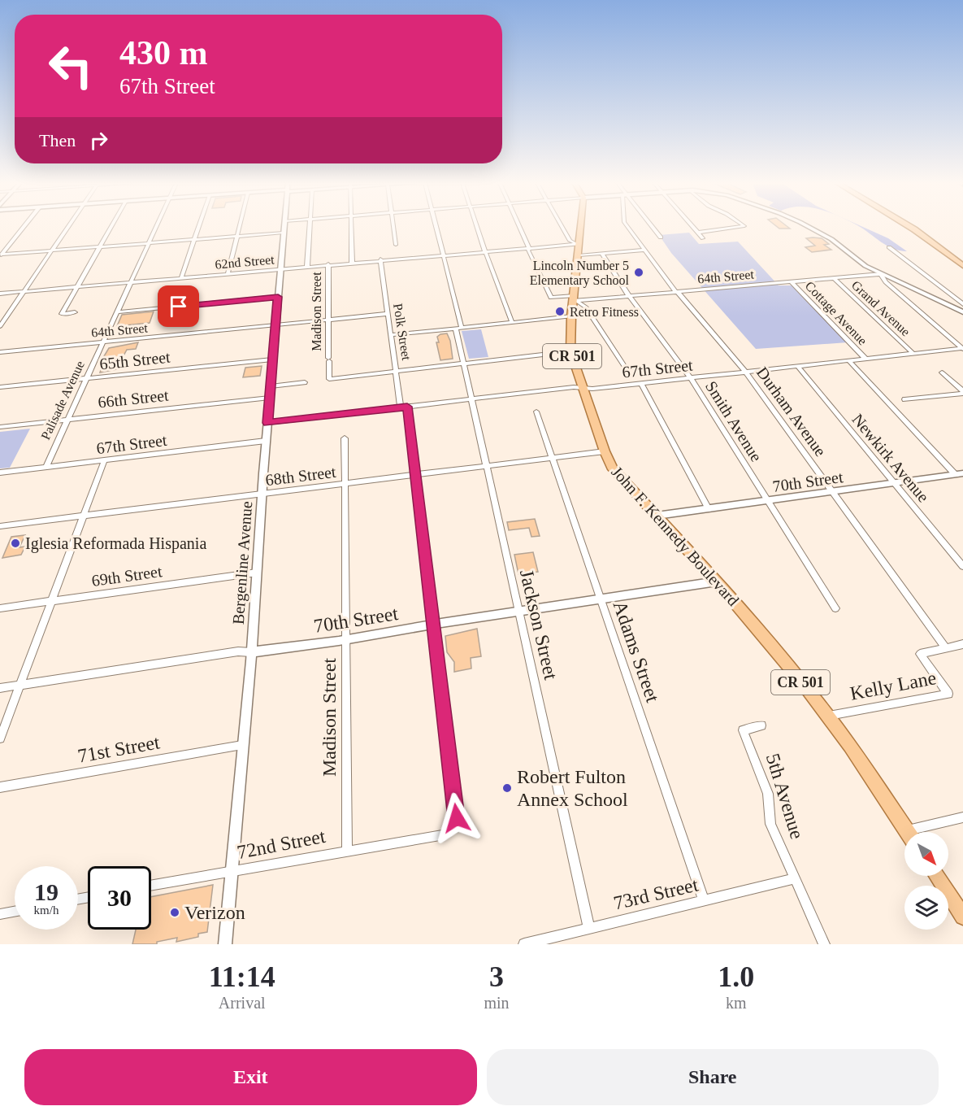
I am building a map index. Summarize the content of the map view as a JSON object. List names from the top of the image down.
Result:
{
  "streets": {
    "main road": ["CR 501", "John F. Kennedy Boulevard"],
    "street": [
      "62nd Street",
      "64th Street",
      "Grand Avenue",
      "Madison Street",
      "Cottage Avenue",
      "Polk Street",
      "65th Street",
      "67th Street",
      "66th Street",
      "Palisade Avenue",
      "Durham Avenue",
      "Smith Avenue",
      "Newkirk Avenue",
      "68th Street",
      "70th Street",
      "Bergenline Avenue",
      "69th Street",
      "Jackson Street",
      "Adams Street",
      "Kelly Lane",
      "71st Street",
      "5th Avenue",
      "72nd Street",
      "73rd Street"
    ]
  },
  "crossings": [
    ["62nd Street", "64th Street"],
    ["62nd Street", "Madison Street"],
    ["62nd Street", "Polk Street"],
    ["62nd Street", "Palisade Avenue"],
    ["62nd Street", "John F. Kennedy Boulevard"],
    ["62nd Street", "Bergenline Avenue"],
    ["62nd Street", "Jackson Street"],
    ["64th Street", "Grand Avenue"],
    ["64th Street", "Madison Street"],
    ["64th Street", "Cottage Avenue"],
    ["64th Street", "Polk Street"],
    ["64th Street", "Palisade Avenue"],
    ["64th Street", "Durham Avenue"],
    ["64th Street", "Smith Avenue"],
    ["64th Street", "John F. Kennedy Boulevard"],
    ["64th Street", "Bergenline Avenue"],
    ["Grand Avenue", "67th Street"],
    ["Madison Street", "Polk Street"],
    ["Madison Street", "68th Street"],
    ["Madison Street", "70th Street"],
    ["Madison Street", "72nd Street"],
    ["Cottage Avenue", "67th Street"],
    ["Polk Street", "67th Street"],
    ["Polk Street", "68th Street"],
    ["Polk Street", "70th Street"],
    ["Polk Street", "72nd Street"],
    ["65th Street", "Palisade Avenue"],
    ["65th Street", "Bergenline Avenue"],
    ["67th Street", "Palisade Avenue"],
    ["67th Street", "Durham Avenue"],
    ["67th Street", "Smith Avenue"],
    ["67th Street", "Newkirk Avenue"],
    ["67th Street", "John F. Kennedy Boulevard"],
    ["67th Street", "Bergenline Avenue"],
    ["67th Street", "Jackson Street"],
    ["66th Street", "Palisade Avenue"],
    ["66th Street", "Bergenline Avenue"],
    ["Durham Avenue", "70th Street"],
    ["Durham Avenue", "Kelly Lane"],
    ["Smith Avenue", "70th Street"],
    ["Newkirk Avenue", "70th Street"],
    ["68th Street", "John F. Kennedy Boulevard"],
    ["68th Street", "Bergenline Avenue"],
    ["68th Street", "Jackson Street"],
    ["68th Street", "Adams Street"],
    ["70th Street", "John F. Kennedy Boulevard"],
    ["70th Street", "Bergenline Avenue"],
    ["70th Street", "Jackson Street"],
    ["70th Street", "Adams Street"],
    ["John F. Kennedy Boulevard", "Kelly Lane"],
    ["Bergenline Avenue", "69th Street"],
    ["Bergenline Avenue", "71st Street"],
    ["Bergenline Avenue", "72nd Street"],
    ["Jackson Street", "73rd Street"],
    ["Adams Street", "73rd Street"],
    ["5th Avenue", "73rd Street"]
  ],
  "places": [
    "Lincoln Number 5 Elementary School",
    "Retro Fitness",
    "Iglesia Reformada Hispania",
    "Robert Fulton Annex School",
    "Verizon"
  ],
  "north": "bottom right",
  "page": {
    "turn": ["430 m", "67th Street"],
    "then": "Then",
    "speed": "19 km/h",
    "limit": "30",
    "eta": [
      "11:14",
      "Arrival",
      "3",
      "min",
      "1.0",
      "km"
    ],
    "buttons": ["Exit", "Share"]
  }
}
